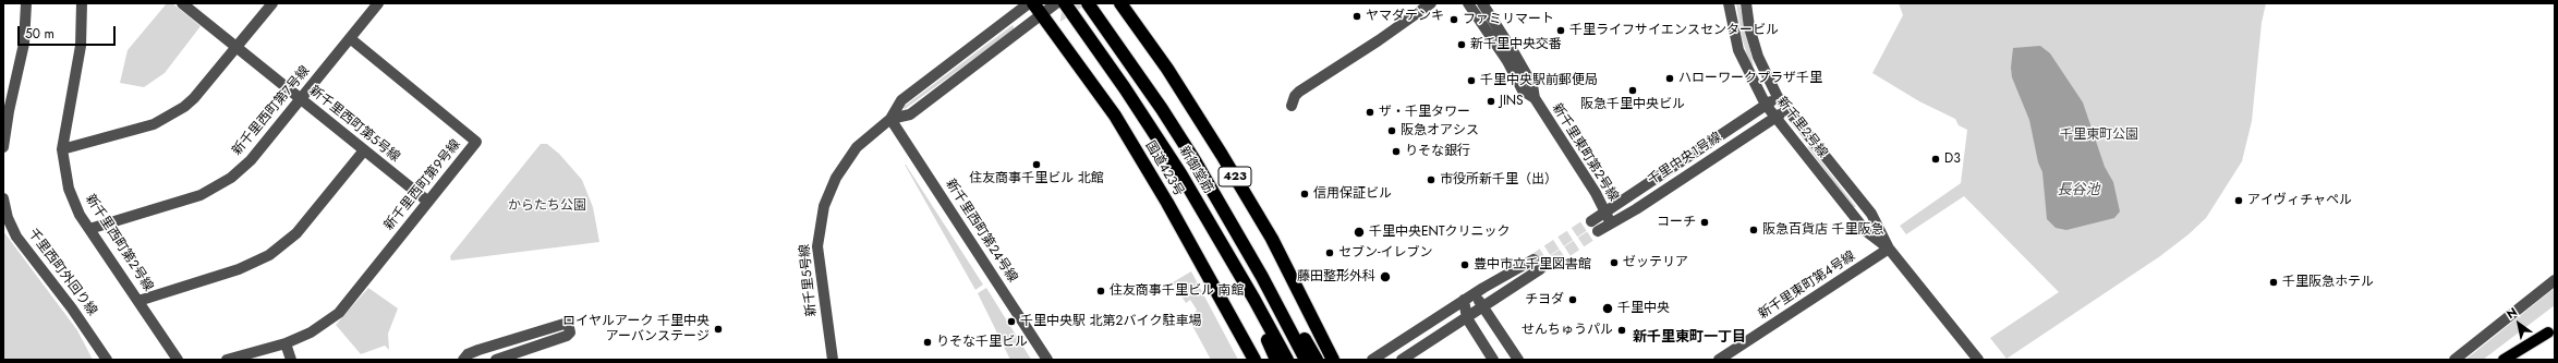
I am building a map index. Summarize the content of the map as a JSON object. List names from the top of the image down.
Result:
{
  "streets": {
    "highway": ["国道423号", "新御堂筋", "423"],
    "street": [
      "新千里西町第7号線",
      "新千里西町第5号線",
      "新千里2号線",
      "新千里東町第2号線",
      "千里中央1号線",
      "新千里西町第9号線",
      "新千里西町第24号線",
      "新千里西町第2号線",
      "千里西町外回り線",
      "新千里5号線",
      "新千里東町第4号線"
    ]
  },
  "crossings": [
    ["新千里西町第7号線", "新千里西町第5号線"],
    ["新千里西町第7号線", "新千里西町第9号線"],
    ["新千里西町第7号線", "新千里西町第2号線"],
    ["新千里西町第5号線", "新千里西町第9号線"],
    ["新千里2号線", "千里中央1号線"],
    ["新千里2号線", "新千里東町第4号線"],
    ["新千里東町第2号線", "千里中央1号線"],
    ["国道423号", "新千里5号線"],
    ["新千里西町第24号線", "新千里5号線"]
  ],
  "districts": ["新千里東町一丁目"],
  "water": ["長谷池"],
  "parks": ["千里東町公園", "からたち公園"],
  "places": [
    "ヤマダデンキ",
    "ファミリマート",
    "千里ライフサイエンスセンタービル",
    "新千里中央交番",
    "ハローワークプラザ千里",
    "千里中央駅前郵便局",
    "阪急千里中央ビル",
    "JINS",
    "ザ・千里タワー",
    "阪急オアシス",
    "りそな銀行",
    "D3",
    "住友商事千里ビル 北館",
    "市役所新千里（出）",
    "信用保証ビル",
    "アイヴィチャペル",
    "コーチ",
    "阪急百貨店 千里阪急",
    "千里中央ENTクリニック",
    "セブン-イレブン",
    "ゼッテリア",
    "豊中市立千里図書館",
    "藤田整形外科",
    "千里阪急ホテル",
    "住友商事千里ビル 南館",
    "チヨダ",
    "千里中央",
    "千里中央駅 北第2バイク駐車場",
    "ロイヤルアーク 千里中央 アーバンステージ",
    "せんちゅうパル",
    "りそな千里ビル"
  ],
  "scale_bar": "50 m",
  "north": "top left"
}
